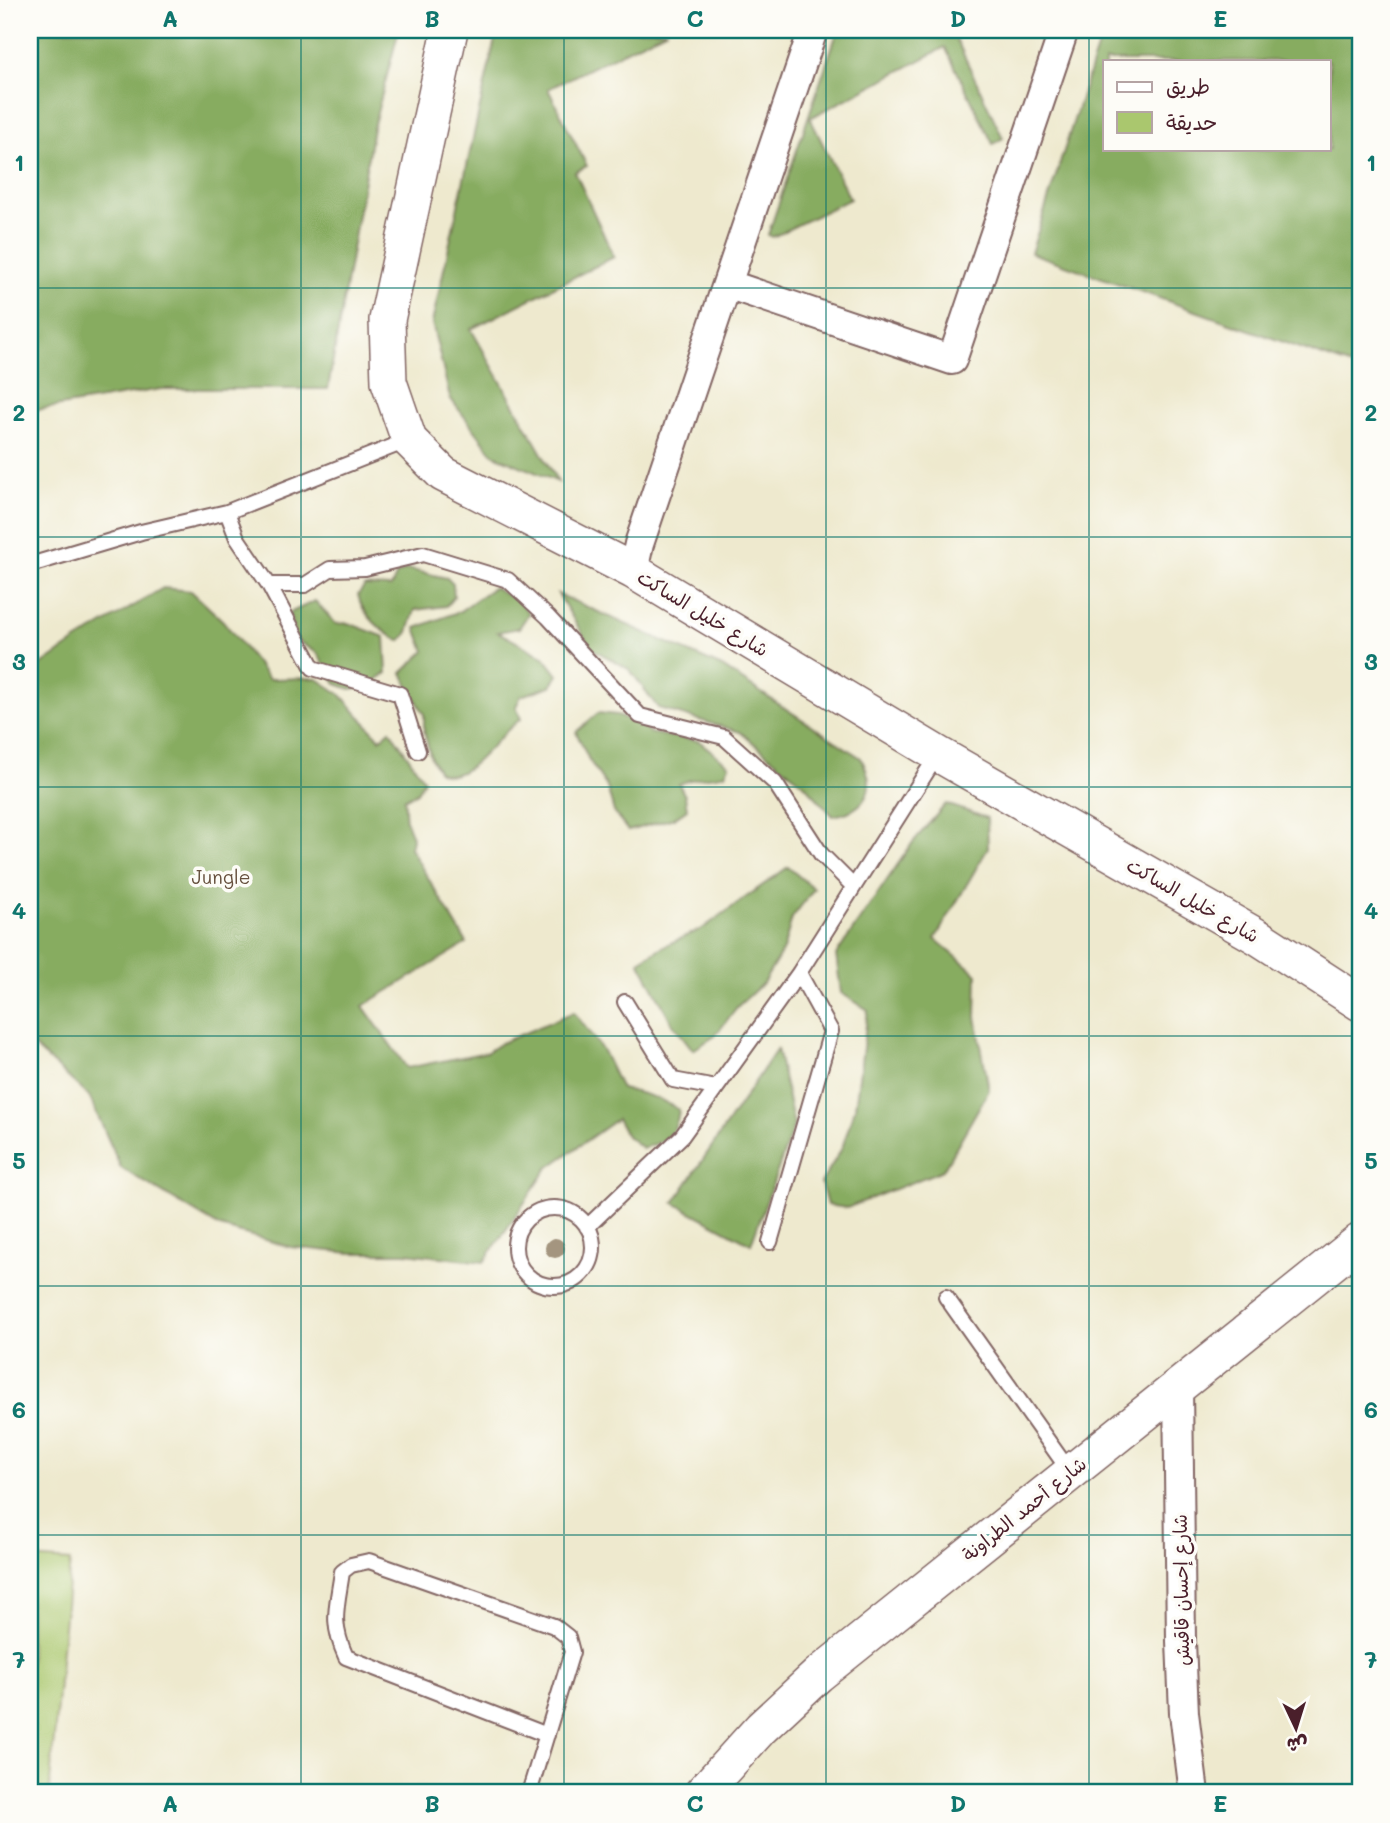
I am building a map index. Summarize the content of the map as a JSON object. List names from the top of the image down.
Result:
{
  "streets": {
    "street": ["شارع خليل الساكت", "شارع أحمد الطراونة", "شارع إحسان قاقيش"]
  },
  "crossings": [
    ["شارع أحمد الطراونة", "شارع إحسان قاقيش"]
  ],
  "parks": ["Jungle"],
  "legend": ["طريق", "حديقة"],
  "north": "bottom",
  "grid": {
    "columns": [
      "A",
      "B",
      "C",
      "D",
      "E"
    ],
    "rows": [
      "1",
      "2",
      "3",
      "4",
      "5",
      "6",
      "7"
    ]
  }
}
